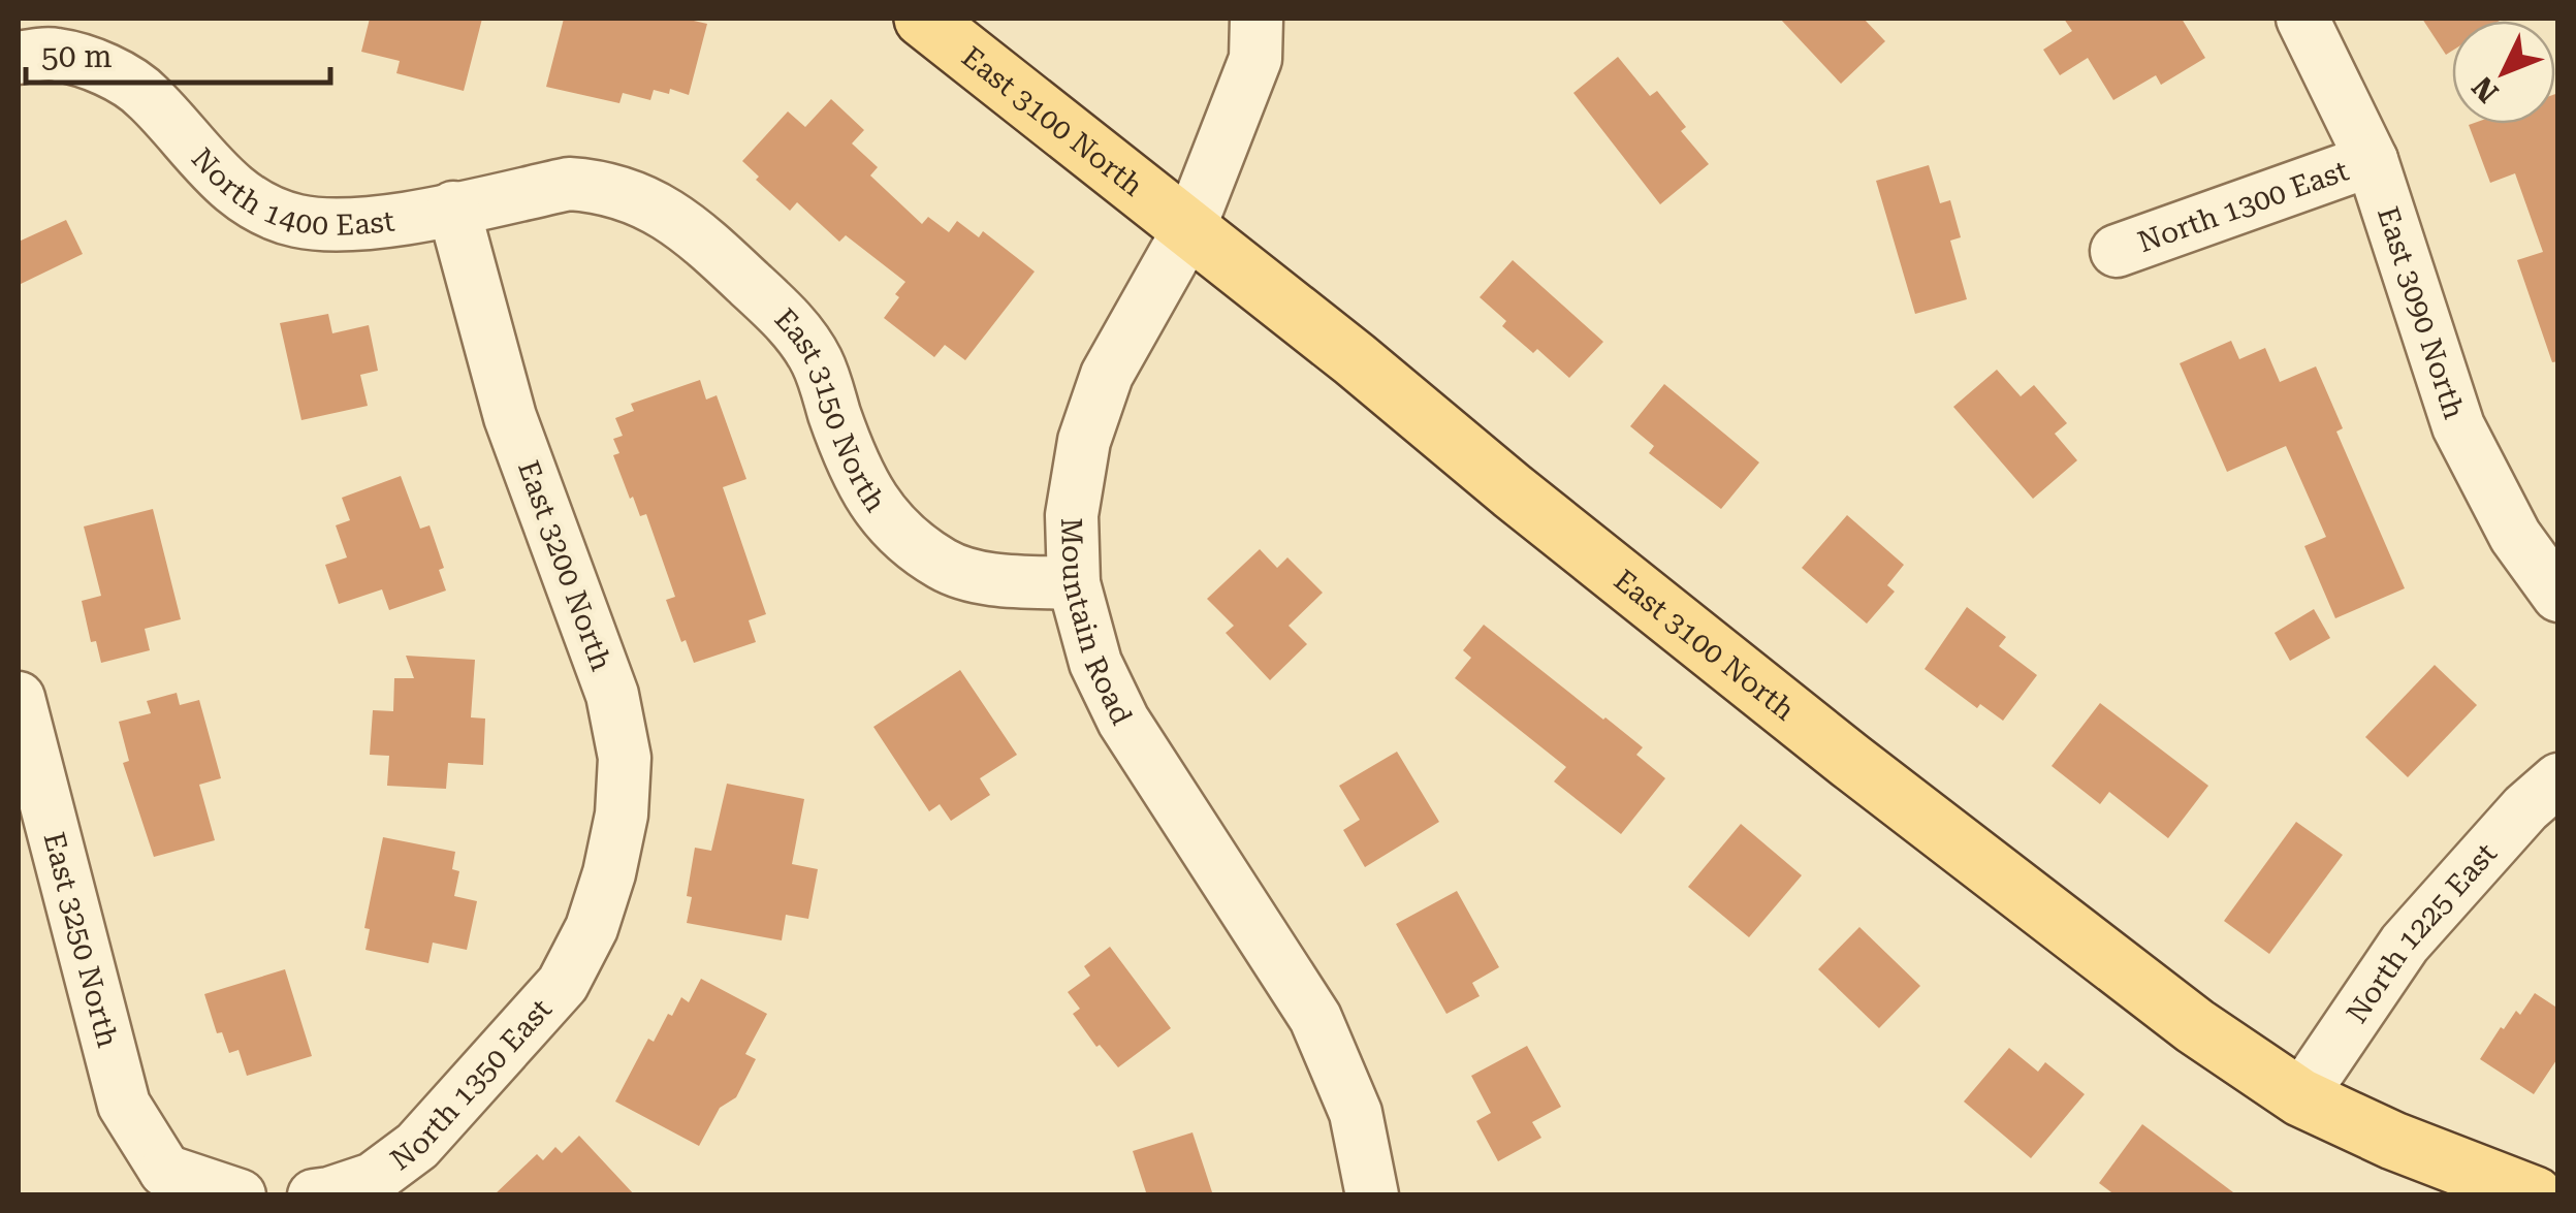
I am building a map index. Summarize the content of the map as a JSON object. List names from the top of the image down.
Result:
{
  "streets": {
    "main road": ["East 3100 North"],
    "street": [
      "North 1400 East",
      "North 1300 East",
      "East 3090 North",
      "East 3150 North",
      "East 3200 North",
      "Mountain Road",
      "North 1225 East",
      "East 3250 North",
      "North 1350 East"
    ]
  },
  "crossings": [
    ["East 3100 North", "Mountain Road"],
    ["East 3100 North", "North 1225 East"],
    ["North 1400 East", "East 3150 North"],
    ["North 1400 East", "East 3200 North"],
    ["North 1300 East", "East 3090 North"],
    ["East 3150 North", "Mountain Road"],
    ["East 3200 North", "North 1350 East"]
  ],
  "scale_bar": "50 m",
  "north": "bottom left"
}
